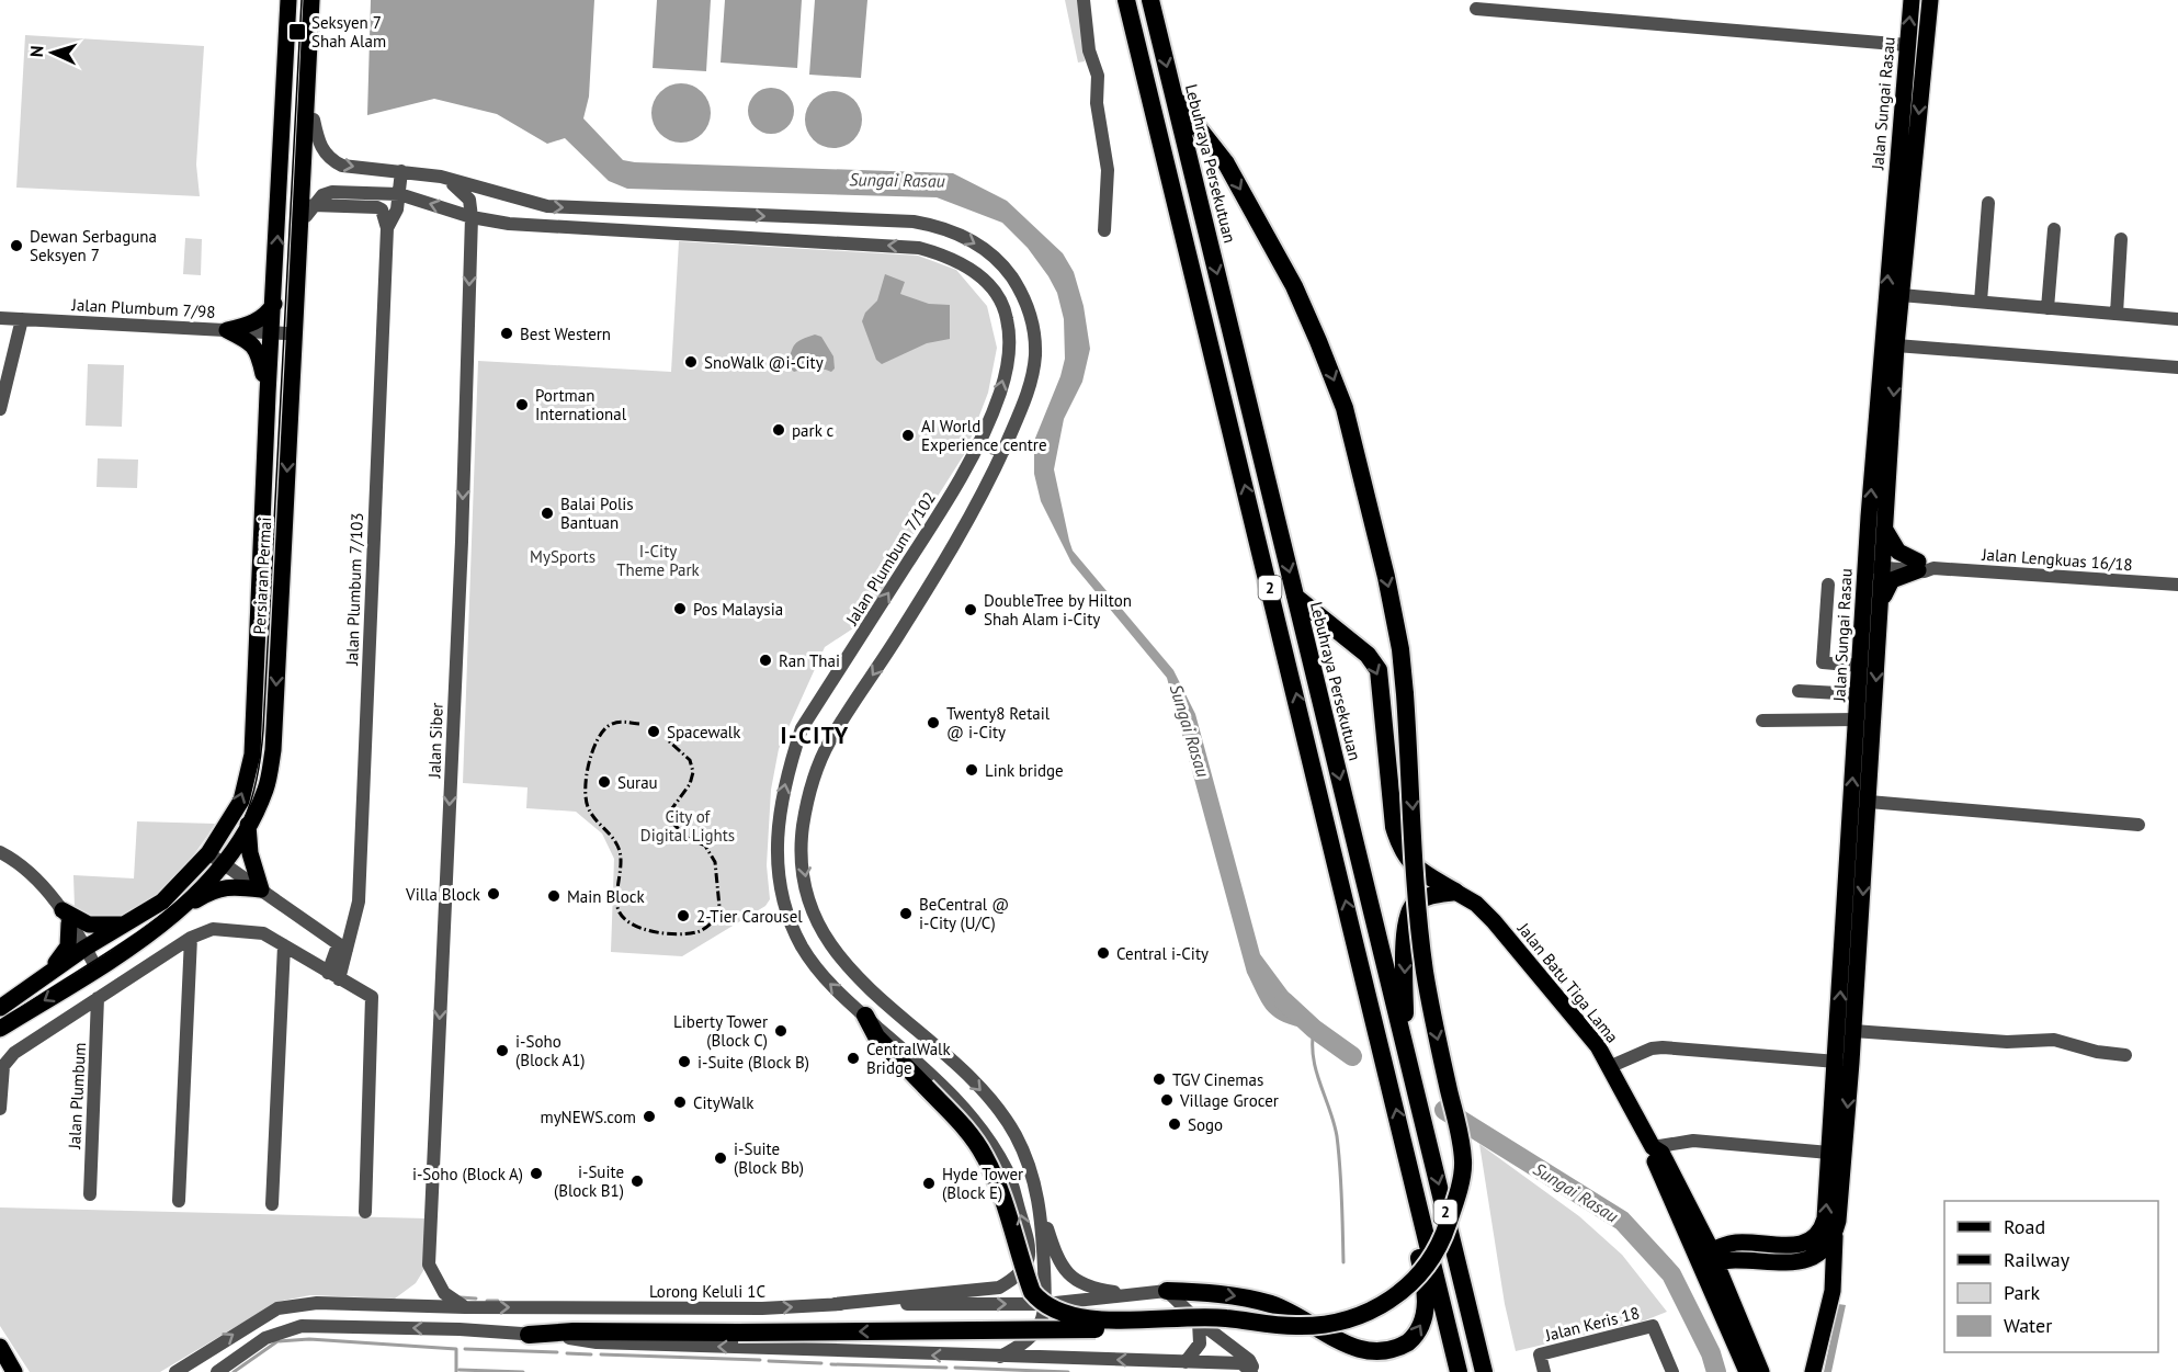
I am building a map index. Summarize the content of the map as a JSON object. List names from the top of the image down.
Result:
{
  "streets": {
    "highway": ["Lebuhraya Persekutuan", "2"],
    "main road": ["Jalan Sungai Rasau", "Persiaran Permai", "Jalan Batu Tiga Lama"],
    "street": [
      "Jalan Plumbum 7/98",
      "Jalan Plumbum 7/102",
      "Jalan Lengkuas 16/18",
      "Jalan Plumbum 7/103",
      "Jalan Siber",
      "Jalan Plumbum",
      "Lorong Keluli 1C",
      "Jalan Keris 18"
    ]
  },
  "crossings": [
    ["Jalan Sungai Rasau", "Jalan Lengkuas 16/18"],
    ["Jalan Plumbum 7/98", "Persiaran Permai"],
    ["Jalan Plumbum 7/102", "Persiaran Permai"],
    ["Jalan Plumbum 7/102", "Jalan Plumbum 7/103"],
    ["Jalan Plumbum 7/102", "Jalan Siber"],
    ["Jalan Plumbum 7/102", "Lorong Keluli 1C"],
    ["Jalan Siber", "Lorong Keluli 1C"]
  ],
  "one_way": ["Jalan Siber"],
  "districts": ["I-CITY"],
  "water": ["Sungai Rasau"],
  "parks": ["I-City Theme Park", "MySports", "City of Digital Lights"],
  "places": {
    "transit": ["Seksyen 7 Shah Alam"],
    "other": [
      "Dewan Serbaguna Seksyen 7",
      "Best Western",
      "SnoWalk @i-City",
      "Portman International",
      "park c",
      "AI World Experience centre",
      "Balai Polis Bantuan",
      "Pos Malaysia",
      "DoubleTree by Hilton Shah Alam i-City",
      "Ran Thai",
      "Twenty8 Retail @ i-City",
      "Spacewalk",
      "Link bridge",
      "Surau",
      "Villa Block",
      "Main Block",
      "BeCentral @ i-City (U/C)",
      "2-Tier Carousel",
      "Central i-City",
      "Liberty Tower (Block C)",
      "i-Soho (Block A1)",
      "CentralWalk Bridge",
      "i-Suite (Block B)",
      "TGV Cinemas",
      "Village Grocer",
      "CityWalk",
      "myNEWS.com",
      "Sogo",
      "i-Suite (Block Bb)",
      "i-Soho (Block A)",
      "i-Suite (Block B1)",
      "Hyde Tower (Block E)"
    ]
  },
  "legend": [
    "Road",
    "Railway",
    "Park",
    "Water"
  ],
  "north": "left"
}
